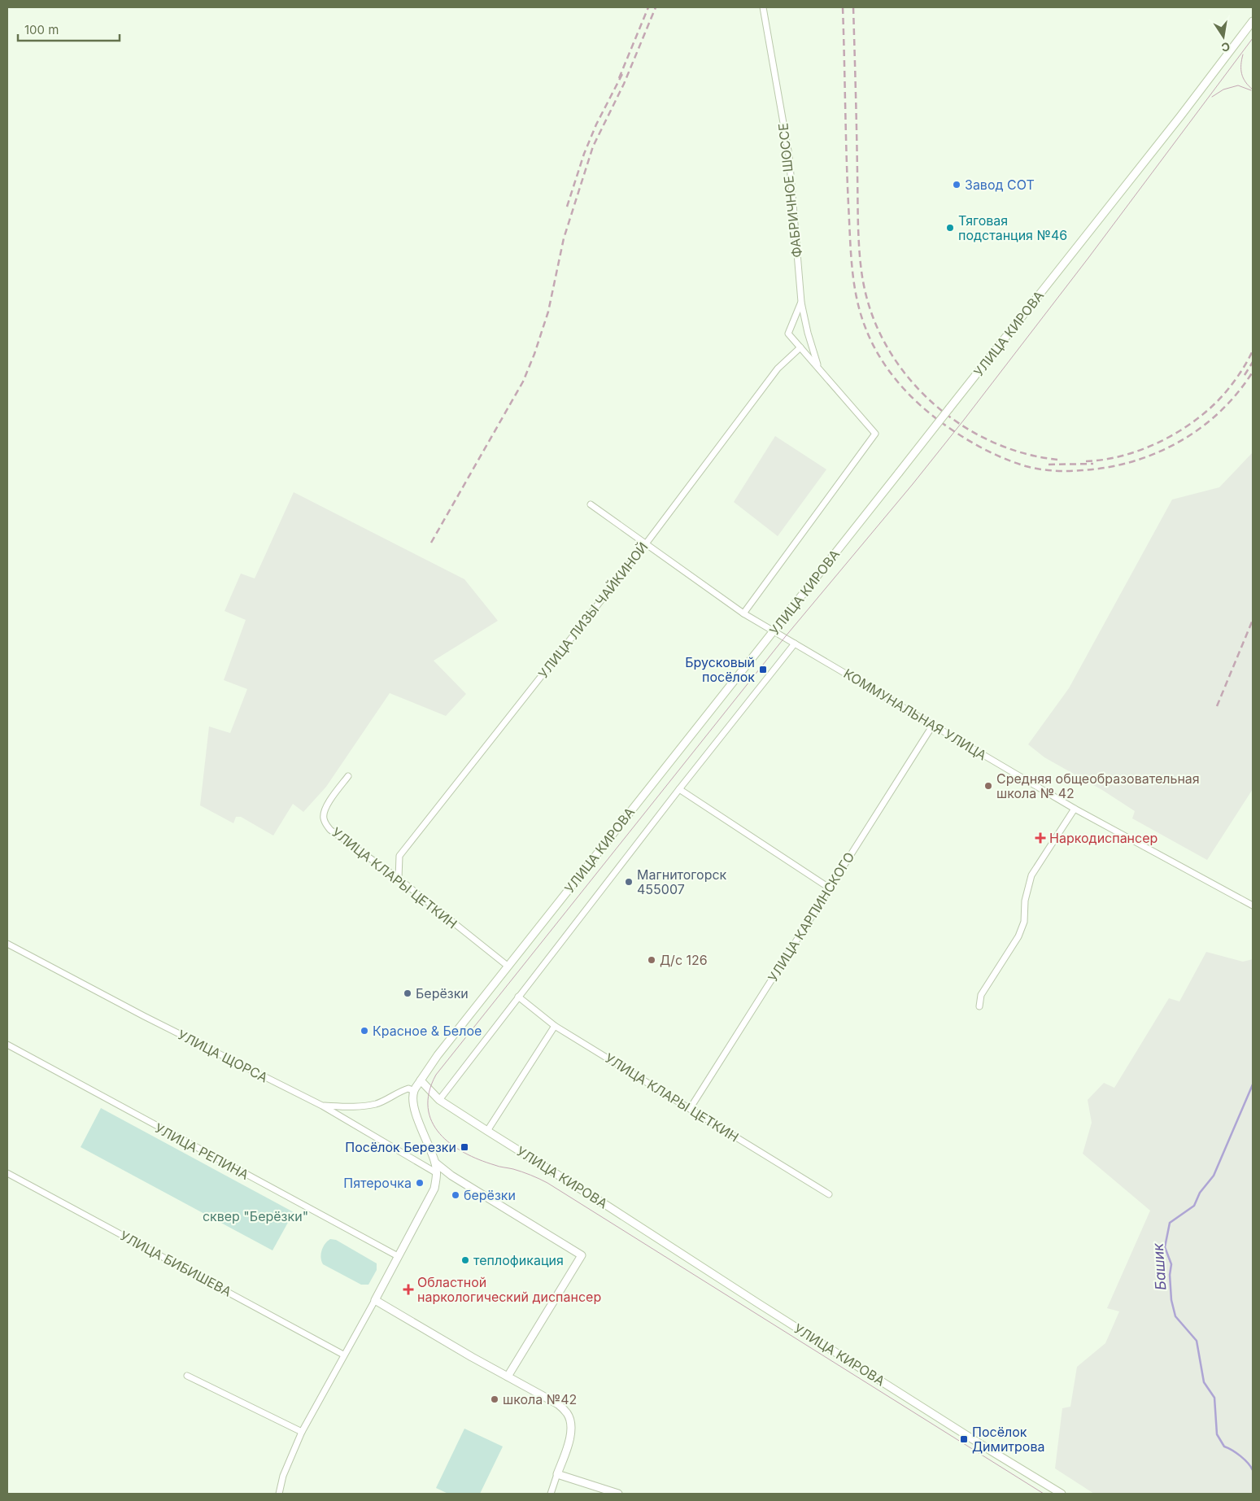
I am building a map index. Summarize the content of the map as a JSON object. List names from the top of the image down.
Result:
{
  "streets": {
    "main road": ["УЛИЦА КИРОВА"],
    "street": [
      "ФАБРИЧНОЕ ШОССЕ",
      "УЛИЦА ЛИЗЫ ЧАЙКИНОЙ",
      "КОММУНАЛЬНАЯ УЛИЦА",
      "УЛИЦА КЛАРЫ ЦЕТКИН",
      "УЛИЦА КАРПИНСКОГО",
      "УЛИЦА ЩОРСА",
      "УЛИЦА РЕПИНА",
      "УЛИЦА БИБИШЕВА"
    ]
  },
  "crossings": [
    ["ФАБРИЧНОЕ ШОССЕ", "УЛИЦА ЛИЗЫ ЧАЙКИНОЙ"],
    ["УЛИЦА КИРОВА", "КОММУНАЛЬНАЯ УЛИЦА"],
    ["УЛИЦА КИРОВА", "УЛИЦА КЛАРЫ ЦЕТКИН"],
    ["УЛИЦА ЛИЗЫ ЧАЙКИНОЙ", "КОММУНАЛЬНАЯ УЛИЦА"],
    ["УЛИЦА ЛИЗЫ ЧАЙКИНОЙ", "УЛИЦА КЛАРЫ ЦЕТКИН"],
    ["КОММУНАЛЬНАЯ УЛИЦА", "УЛИЦА КАРПИНСКОГО"],
    ["УЛИЦА КЛАРЫ ЦЕТКИН", "УЛИЦА КАРПИНСКОГО"]
  ],
  "water": ["Башик"],
  "parks": ["сквер \"Берёзки\""],
  "places": {
    "other": [
      "Завод СОТ",
      "Тяговая подстанция №46",
      "Средняя общеобразовательная школа № 42",
      "Магнитогорск 455007",
      "Д/с 126",
      "Берёзки",
      "Красное & Белое",
      "Пятерочка",
      "берёзки",
      "теплофикация",
      "школа №42"
    ],
    "transit": ["Брусковый посёлок", "Посёлок Березки", "Посёлок Димитрова"],
    "health": ["Наркодиспансер", "Областной наркологический диспансер"]
  },
  "scale_bar": "100 m",
  "north": "bottom"
}
